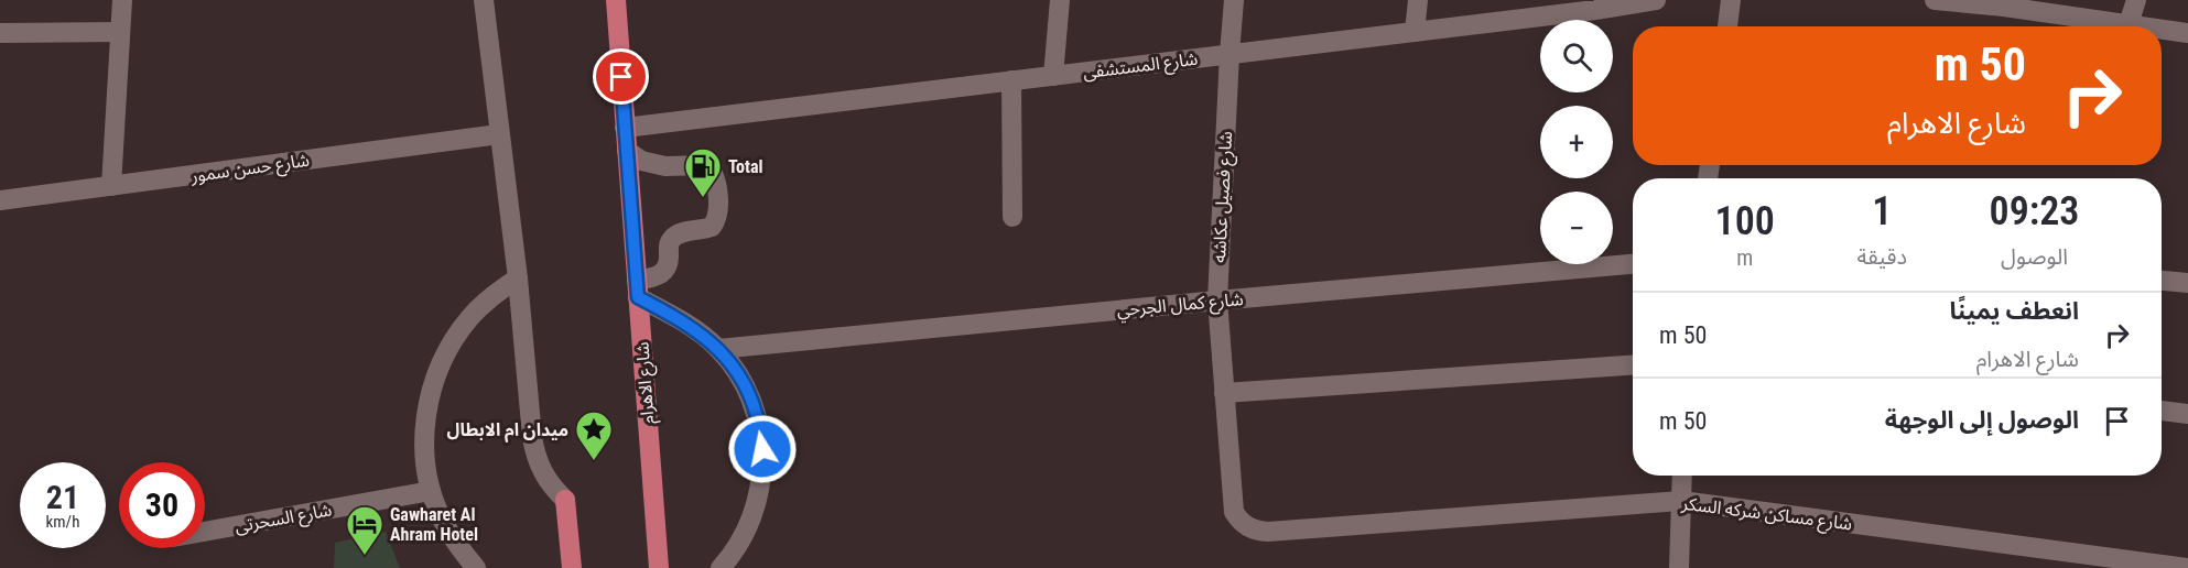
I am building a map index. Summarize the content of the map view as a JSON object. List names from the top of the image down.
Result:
{
  "streets": {
    "main road": ["شارع الاهرام"],
    "street": [
      "شارع المستشفى",
      "شارع حسن سمور",
      "شارع فصيل عكاشه",
      "شارع كمال الجرحي",
      "شارع مساكن شركه السكر",
      "شارع السحرتى"
    ]
  },
  "crossings": [
    ["شارع المستشفى", "شارع فصيل عكاشه"],
    ["شارع المستشفى", "شارع الاهرام"],
    ["شارع فصيل عكاشه", "شارع كمال الجرحي"],
    ["شارع فصيل عكاشه", "شارع مساكن شركه السكر"]
  ],
  "places": {
    "fuel station": ["Total"],
    "place": ["ميدان ام الابطال"],
    "hotel": ["Gawharet Al Ahram Hotel"]
  },
  "page": {
    "map_buttons": ["+", "−"],
    "turn": ["50 m", "شارع الاهرام"],
    "eta": [
      "09:23",
      "الوصول",
      "1",
      "دقيقة",
      "100",
      "m"
    ],
    "list": [
      {
        "name": "انعطف يمينًا",
        "note": "شارع الاهرام",
        "value": "50 m"
      },
      {
        "name": "الوصول إلى الوجهة",
        "value": "50 m"
      }
    ],
    "speed": "21 km/h",
    "limit": "30"
  }
}
